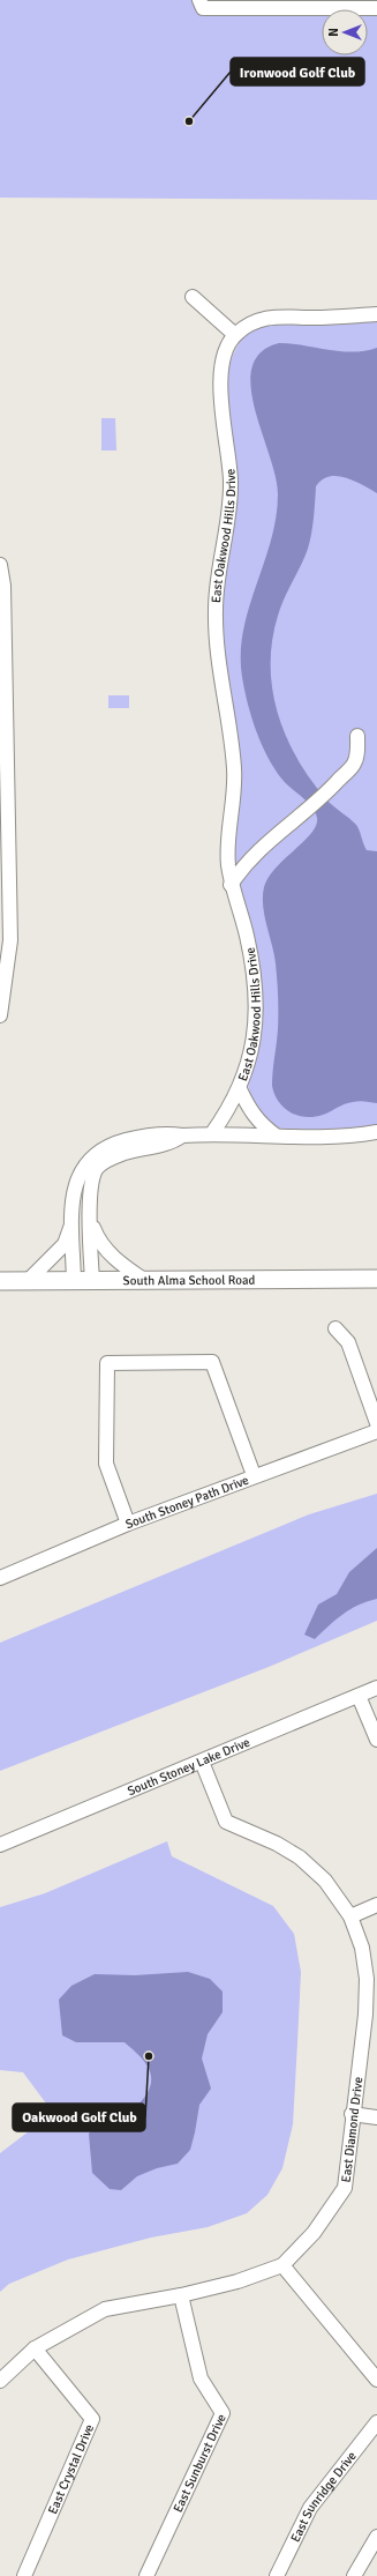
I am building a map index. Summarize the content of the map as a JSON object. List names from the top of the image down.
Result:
{
  "streets": {
    "main road": ["South Alma School Road"],
    "street": [
      "East Oakwood Hills Drive",
      "South Stoney Path Drive",
      "South Stoney Lake Drive",
      "East Diamond Drive",
      "East Sunburst Drive",
      "East Crystal Drive",
      "East Sunridge Drive"
    ]
  },
  "crossings": [
    ["South Stoney Lake Drive", "East Diamond Drive"],
    ["East Diamond Drive", "East Sunburst Drive"],
    ["East Diamond Drive", "East Crystal Drive"]
  ],
  "places": ["Ironwood Golf Club", "Oakwood Golf Club"],
  "north": "left"
}
